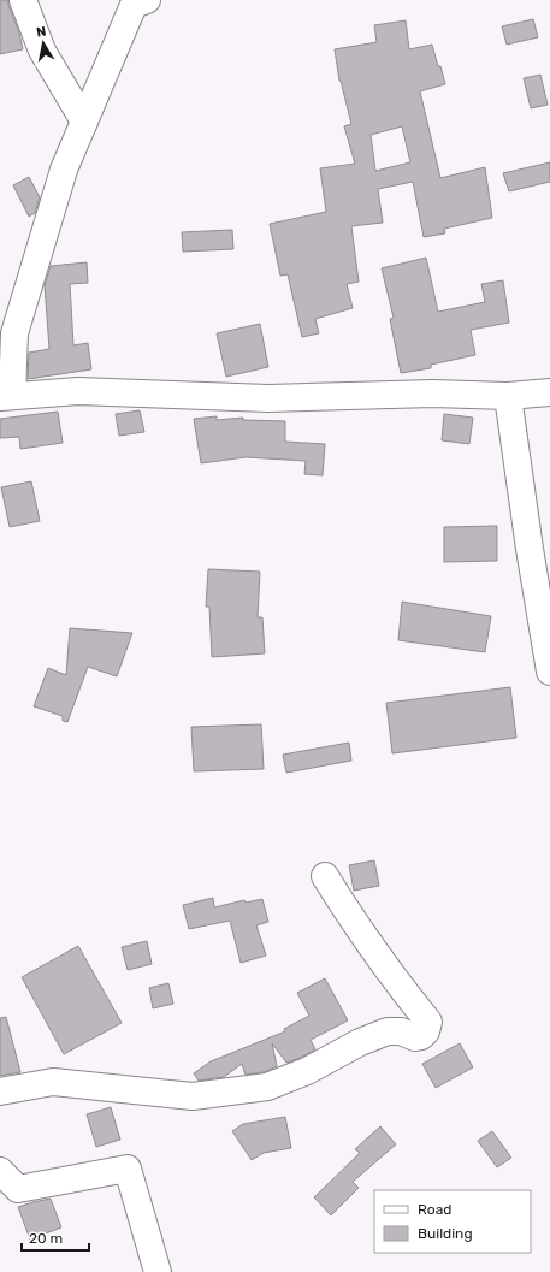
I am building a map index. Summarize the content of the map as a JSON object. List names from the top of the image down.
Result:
{
  "legend": ["Road", "Building"],
  "scale_bar": "20 m",
  "north": "top"
}
